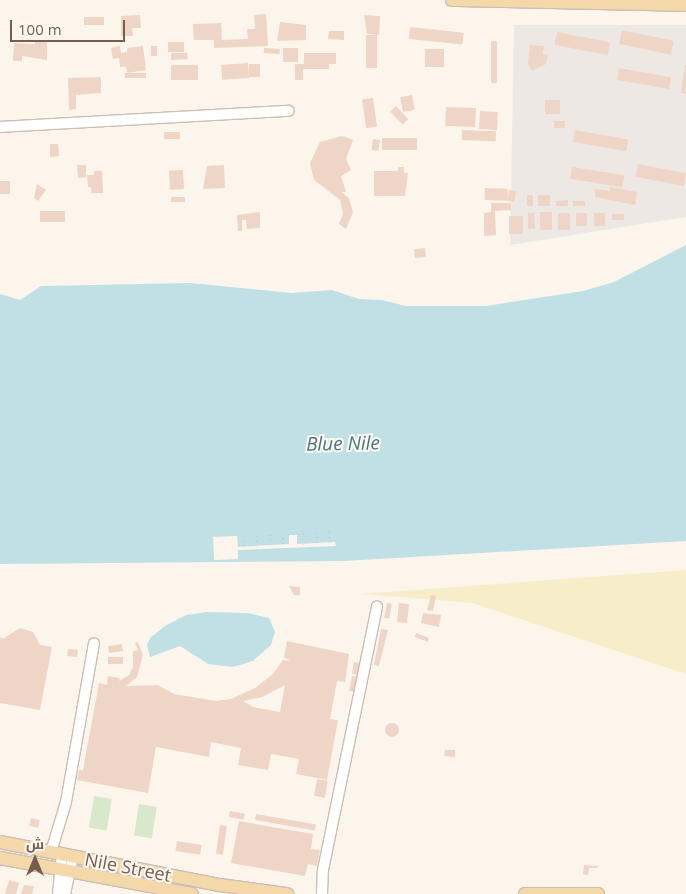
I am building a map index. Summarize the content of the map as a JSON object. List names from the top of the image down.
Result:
{
  "streets": {
    "main road": ["Nile Street"]
  },
  "water": ["Blue Nile"],
  "scale_bar": "100 m",
  "north": "top"
}
